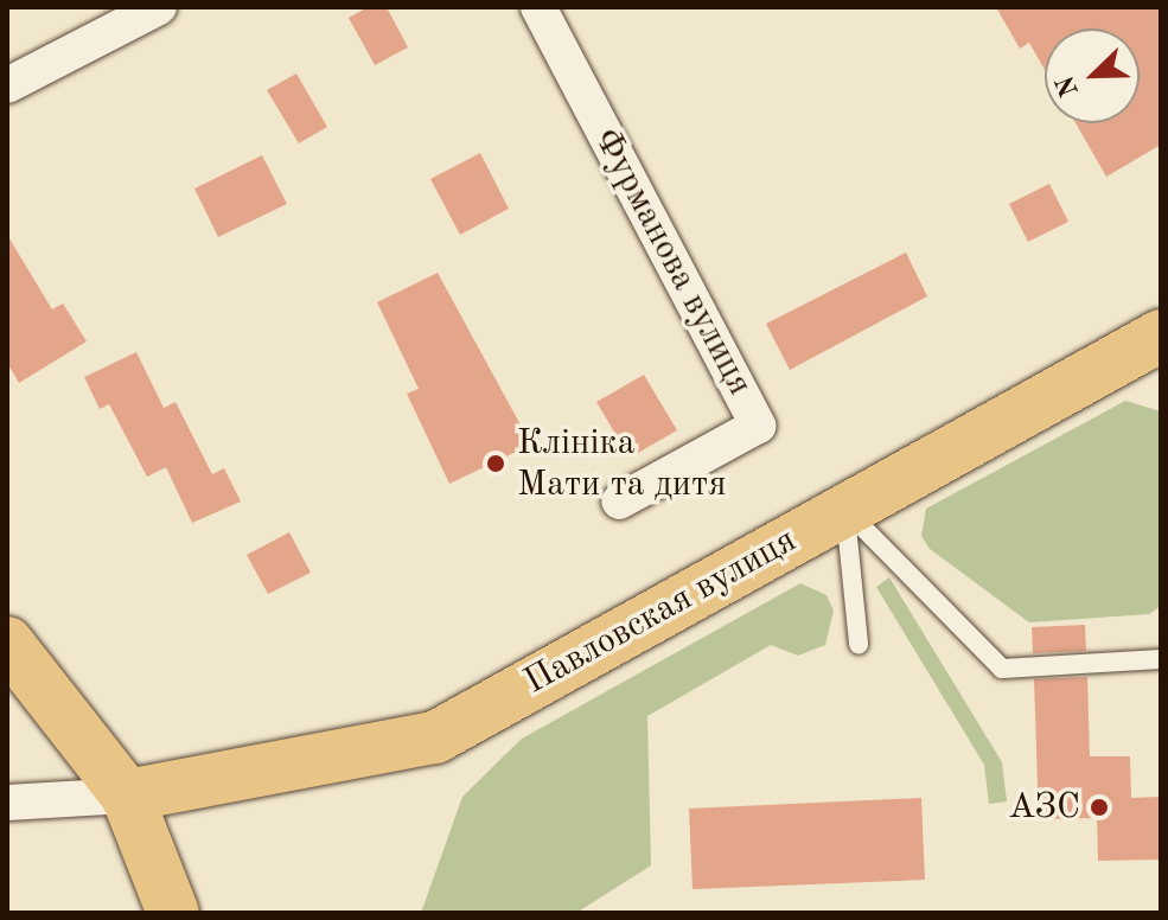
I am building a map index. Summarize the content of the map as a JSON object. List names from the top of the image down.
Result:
{
  "streets": {
    "main road": ["Павловская вулиця"],
    "street": ["Фурманова вулиця"]
  },
  "places": ["Клініка Мати та дитя", "АЗС"],
  "north": "bottom left"
}
